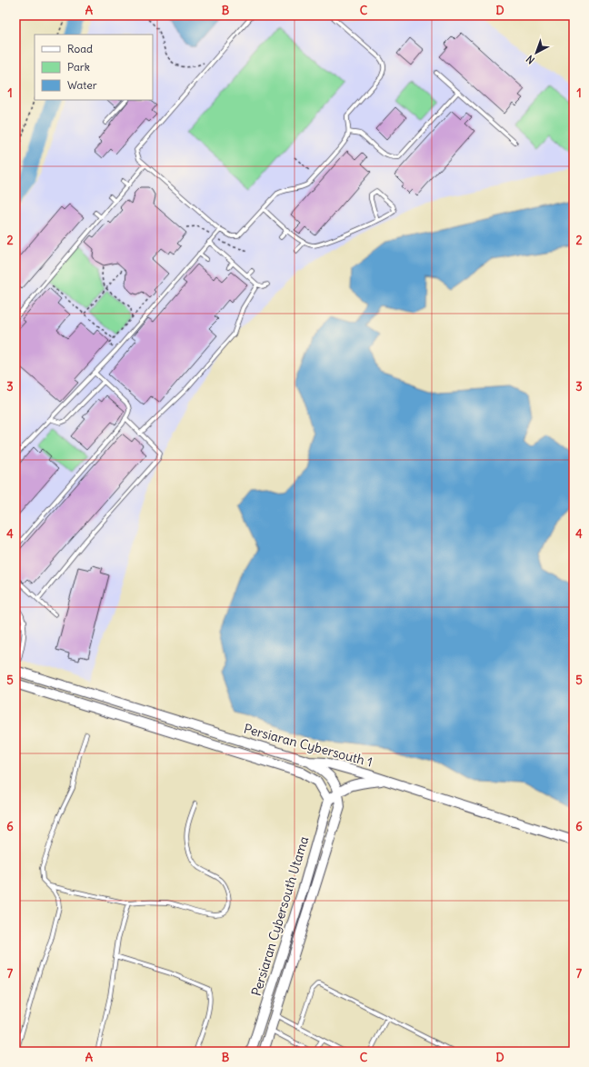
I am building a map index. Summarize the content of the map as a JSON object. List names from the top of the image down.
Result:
{
  "streets": {
    "street": ["Persiaran Cybersouth 1", "Persiaran Cybersouth Utama"]
  },
  "crossings": [
    ["Persiaran Cybersouth 1", "Persiaran Cybersouth Utama"]
  ],
  "legend": ["Road", "Park", "Water"],
  "north": "bottom left",
  "grid": {
    "columns": [
      "A",
      "B",
      "C",
      "D"
    ],
    "rows": [
      "1",
      "2",
      "3",
      "4",
      "5",
      "6",
      "7"
    ]
  }
}
